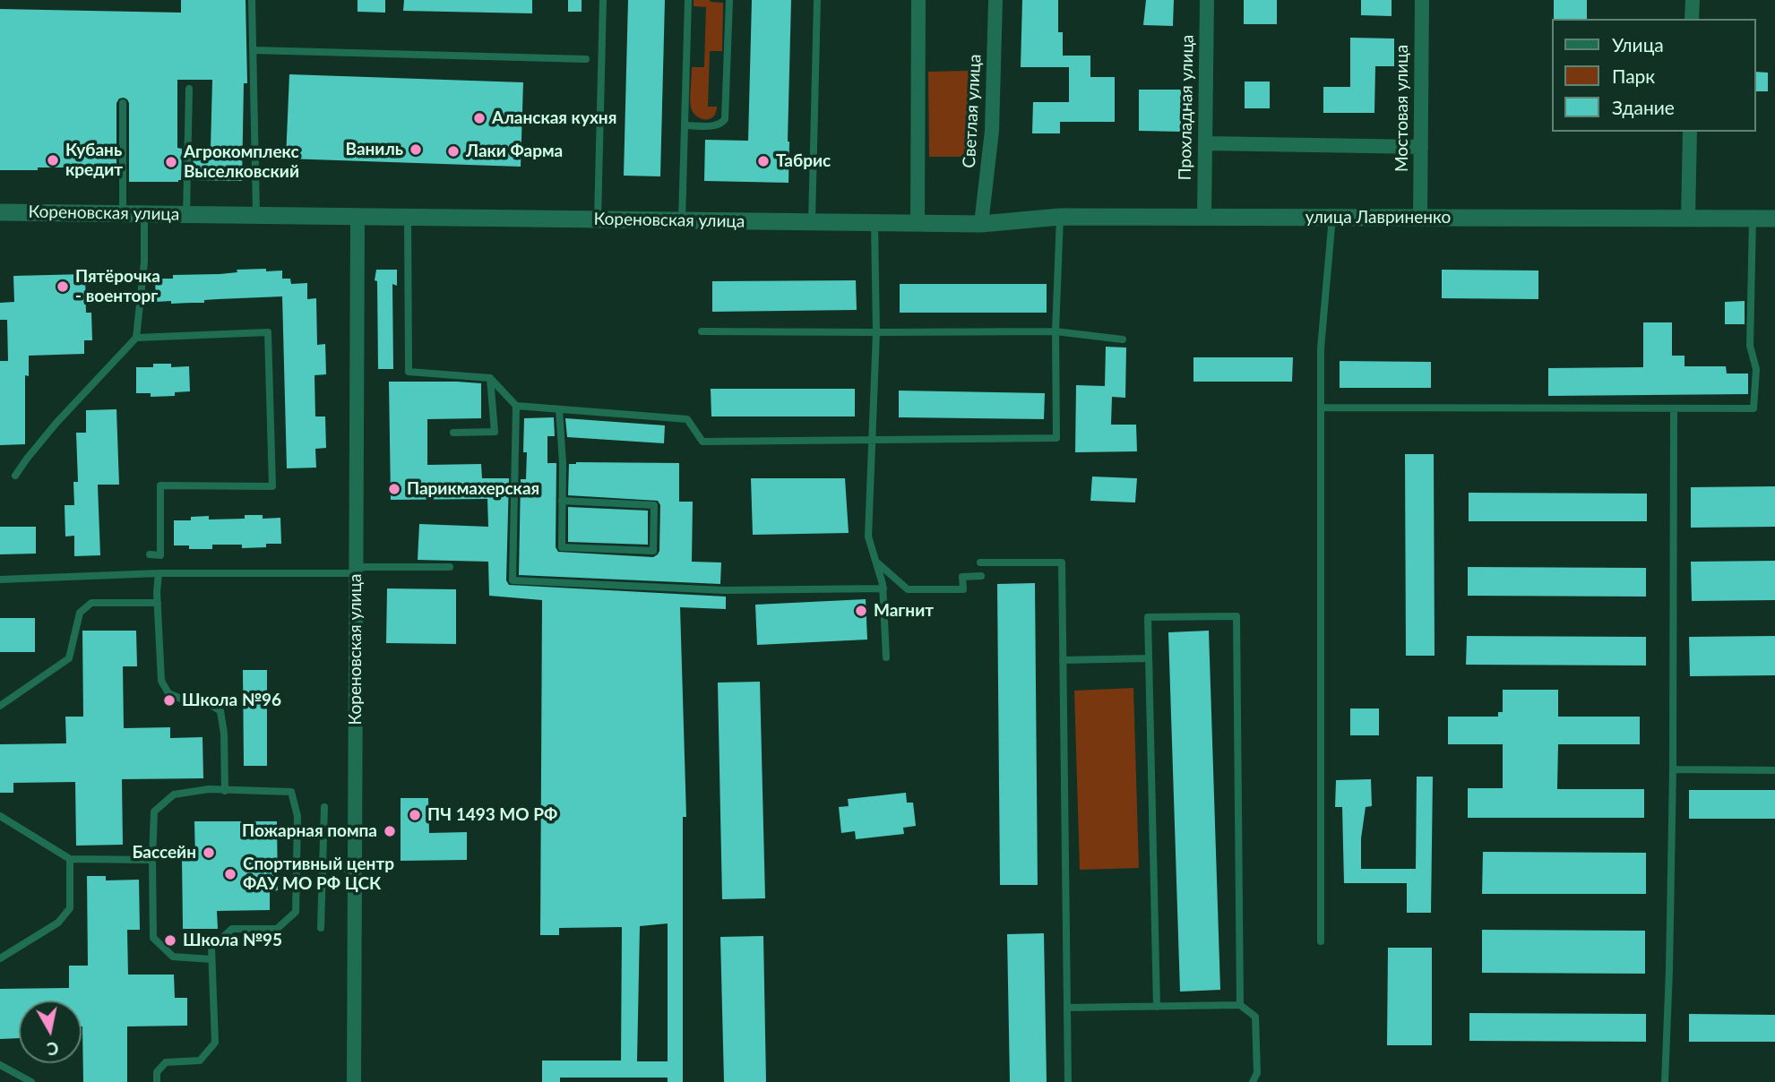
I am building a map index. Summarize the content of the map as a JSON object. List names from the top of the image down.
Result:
{
  "streets": {
    "street": [
      "Прохладная улица",
      "Мостовая улица",
      "Светлая улица",
      "Кореновская улица",
      "улица Лавриненко"
    ]
  },
  "crossings": [
    ["Прохладная улица", "улица Лавриненко"],
    ["Мостовая улица", "улица Лавриненко"],
    ["Светлая улица", "Кореновская улица"],
    ["Светлая улица", "улица Лавриненко"],
    ["Кореновская улица", "улица Лавриненко"]
  ],
  "places": [
    "Аланская кухня",
    "Ваниль",
    "Лаки Фарма",
    "Кубань кредит",
    "Табрис",
    "Агрокомплекс Выселковский",
    "Пятёрочка - военторг",
    "Парикмахерская",
    "Магнит",
    "Школа №96",
    "ПЧ 1493 МО РФ",
    "Пожарная помпа",
    "Бассейн",
    "Спортивный центр ФАУ МО РФ ЦСК",
    "Школа №95"
  ],
  "legend": ["Улица", "Парк", "Здание"],
  "north": "bottom"
}
